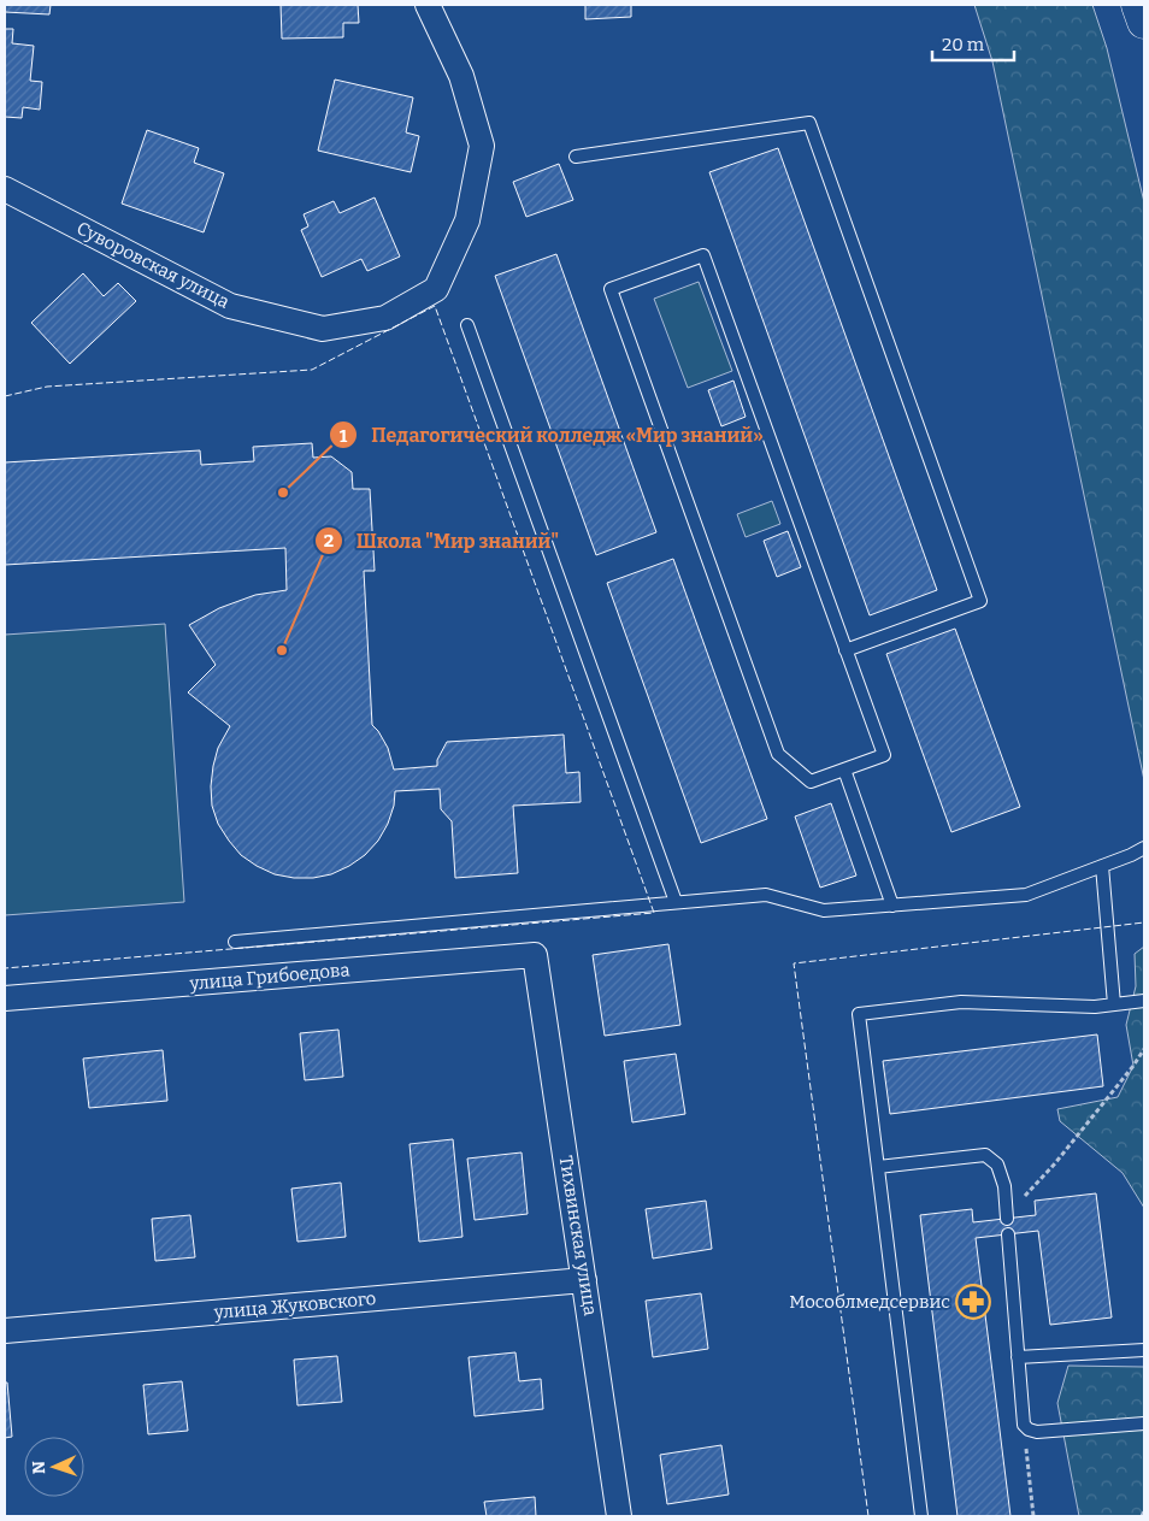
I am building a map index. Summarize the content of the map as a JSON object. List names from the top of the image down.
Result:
{
  "streets": {
    "street": [
      "Суворовская улица",
      "улица Грибоедова",
      "Тихвинская улица",
      "улица Жуковского"
    ]
  },
  "crossings": [
    ["улица Грибоедова", "Тихвинская улица"],
    ["Тихвинская улица", "улица Жуковского"]
  ],
  "places": {
    "other": ["Педагогический колледж «Мир знаний»", "Школа \"Мир знаний\""],
    "pharmacy": ["Мособлмедсервис"]
  },
  "scale_bar": "20 m",
  "north": "left"
}
